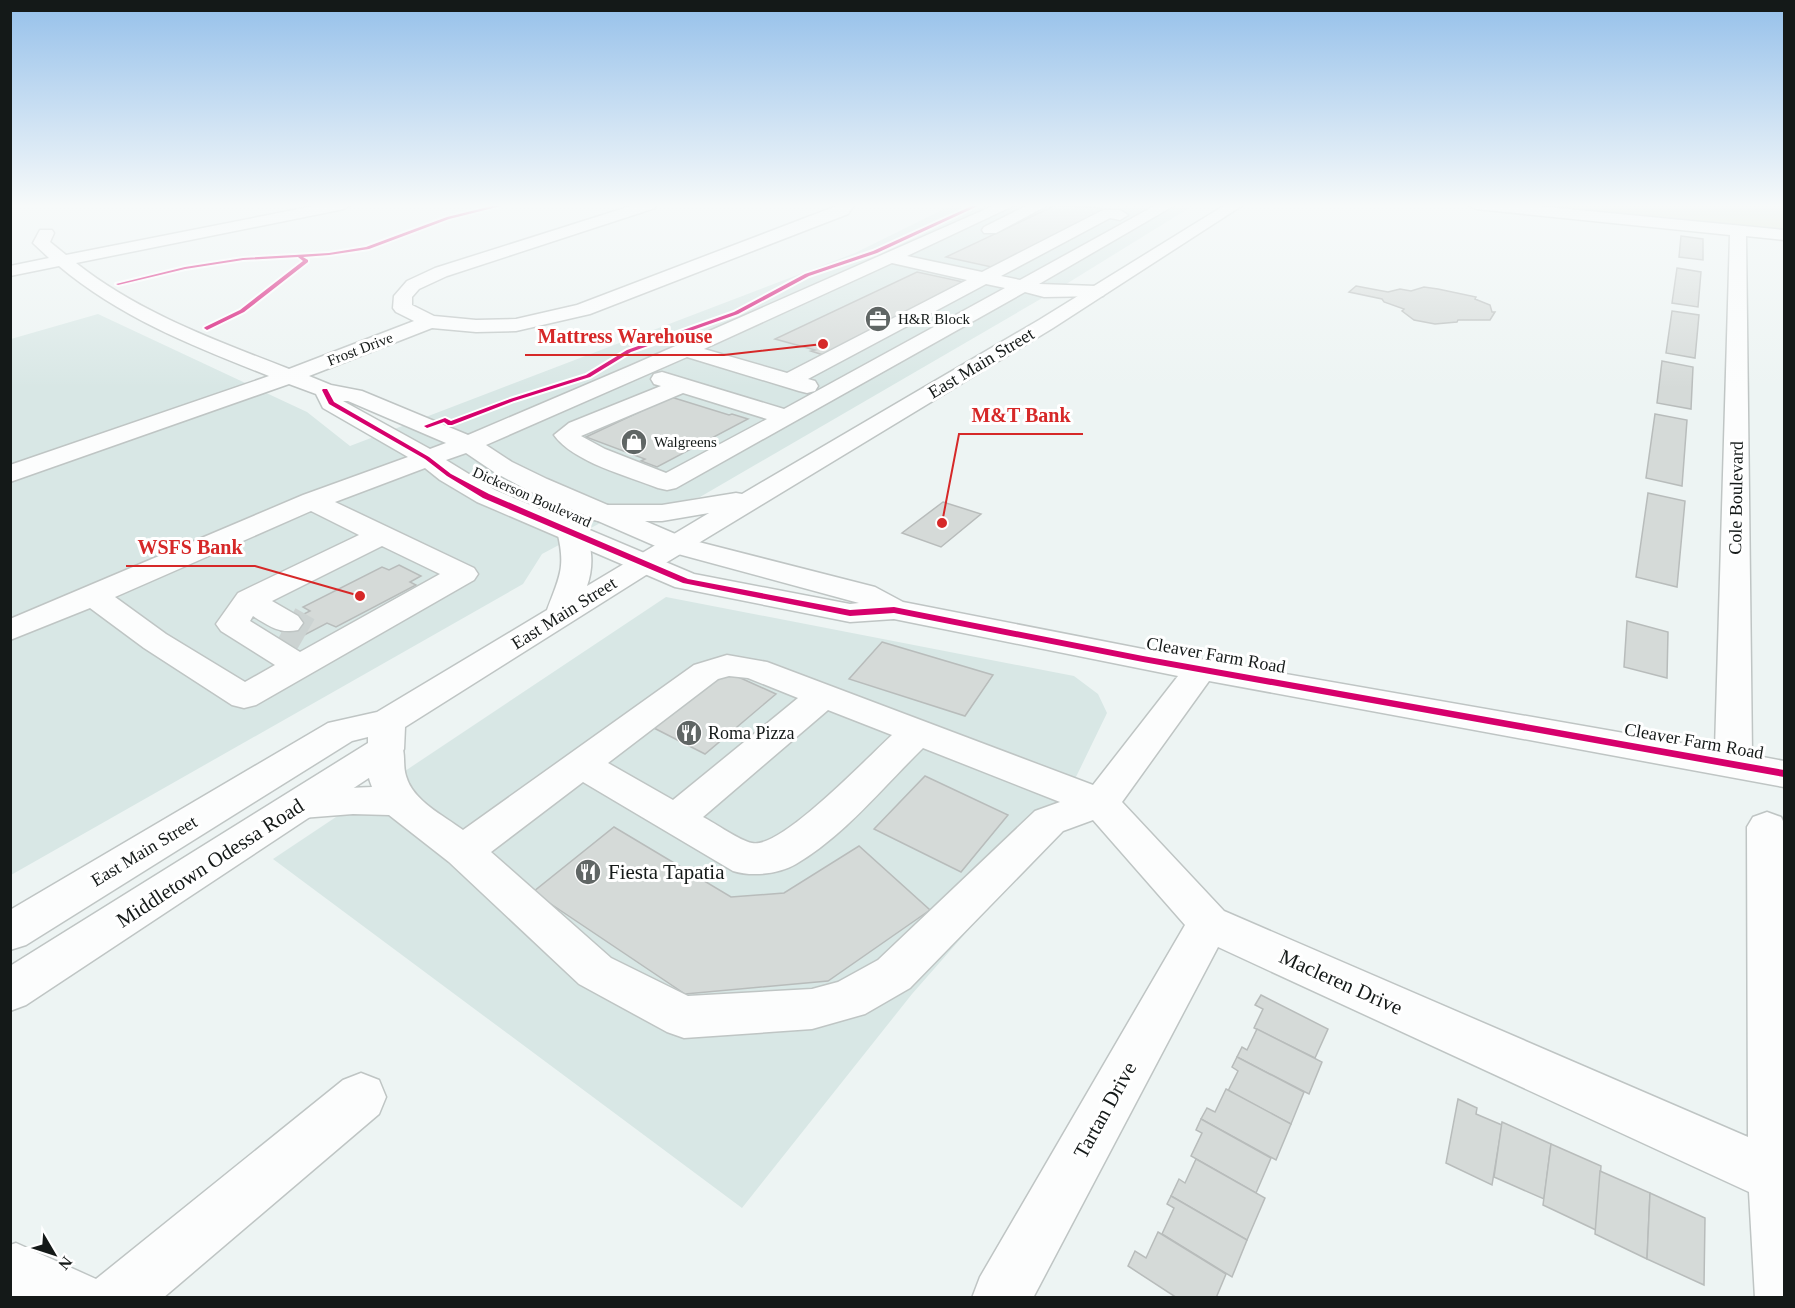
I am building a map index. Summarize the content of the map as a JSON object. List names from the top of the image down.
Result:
{
  "streets": {
    "street": [
      "Frost Drive",
      "East Main Street",
      "Dickerson Boulevard",
      "Cole Boulevard",
      "Cleaver Farm Road",
      "Middletown Odessa Road",
      "Macleren Drive",
      "Tartan Drive"
    ]
  },
  "crossings": [
    ["Frost Drive", "Dickerson Boulevard"],
    ["East Main Street", "Dickerson Boulevard"],
    ["East Main Street", "Cleaver Farm Road"],
    ["East Main Street", "Middletown Odessa Road"],
    ["Dickerson Boulevard", "Cleaver Farm Road"],
    ["Cole Boulevard", "Cleaver Farm Road"],
    ["Macleren Drive", "Tartan Drive"]
  ],
  "places": {
    "office": ["H&R Block"],
    "other": ["Mattress Warehouse", "M&T Bank", "WSFS Bank"],
    "shop": ["Walgreens"],
    "restaurant": ["Roma Pizza", "Fiesta Tapatia"]
  },
  "north": "bottom right"
}
